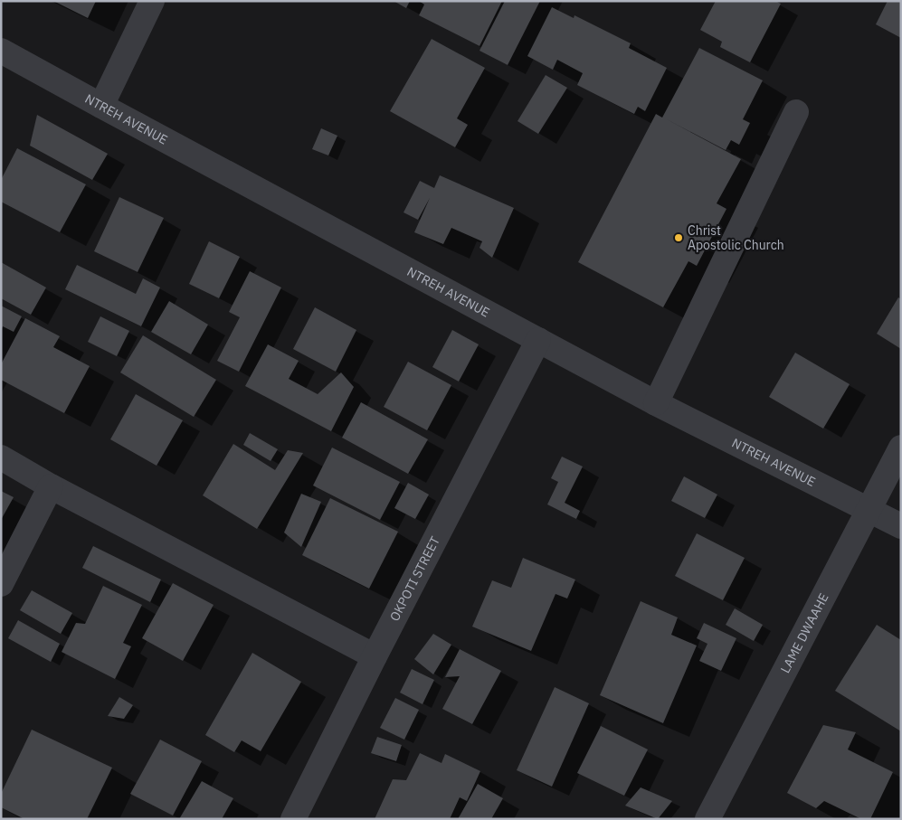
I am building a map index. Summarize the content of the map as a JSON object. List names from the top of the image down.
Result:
{
  "streets": {
    "street": ["NTREH AVENUE", "OKPOTI STREET", "LAME DWAAHE"]
  },
  "crossings": [
    ["NTREH AVENUE", "OKPOTI STREET"],
    ["NTREH AVENUE", "LAME DWAAHE"]
  ],
  "places": ["Christ Apostolic Church"]
}
